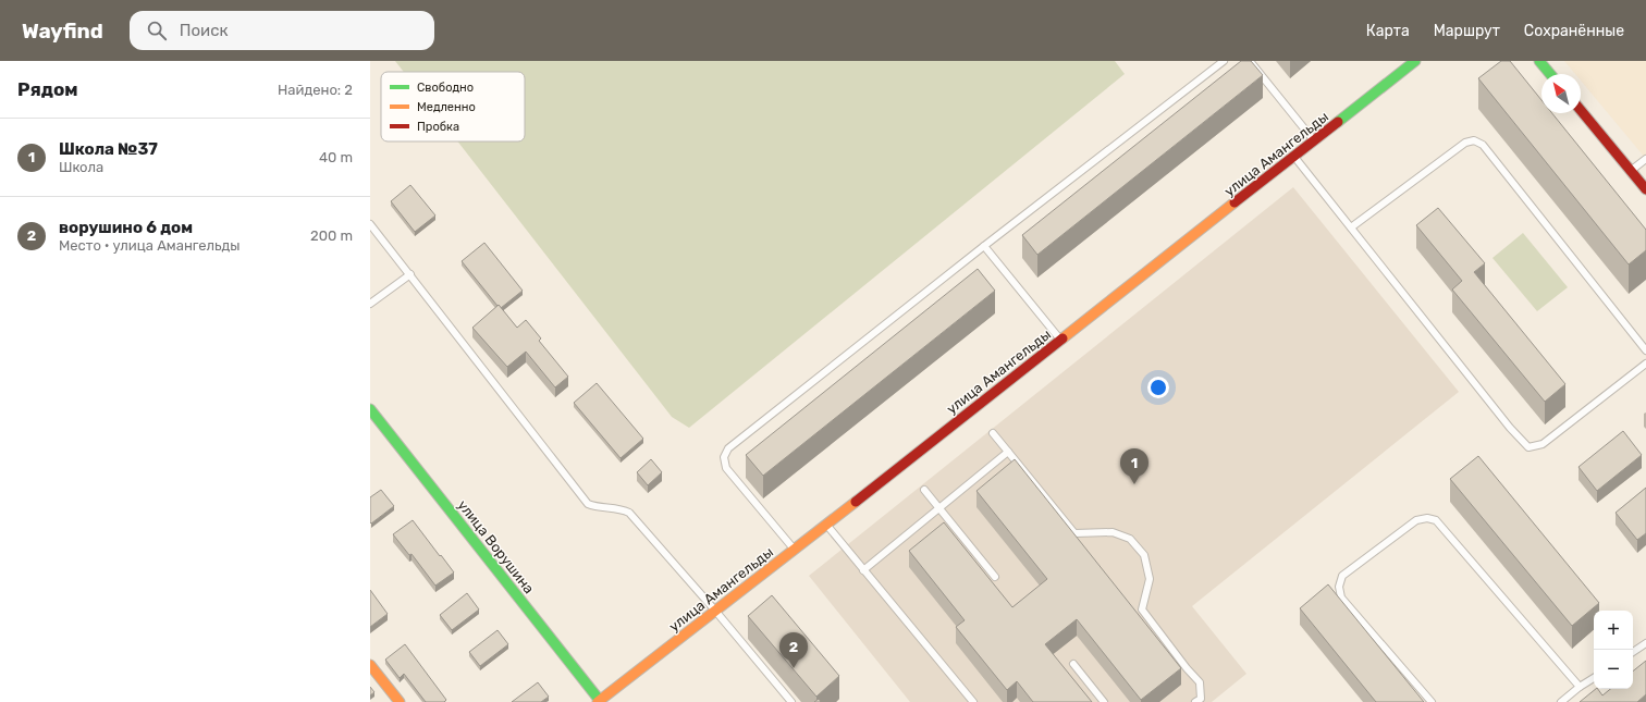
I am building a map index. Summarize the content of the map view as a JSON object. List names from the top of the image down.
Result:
{
  "streets": {
    "street": ["улица Амангельды", "улица Ворушина"]
  },
  "crossings": [
    ["улица Амангельды", "улица Ворушина"]
  ],
  "legend": ["Свободно", "Медленно", "Пробка"],
  "north": "top left",
  "page": {
    "header": "Wayfind",
    "search": "Поиск",
    "nav": ["Карта", "Маршрут", "Сохранённые"],
    "heading": ["Рядом", "Найдено: 2"],
    "list": [
      {
        "mark": "1",
        "name": "Школа №37",
        "note": "Школа",
        "value": "40 m"
      },
      {
        "mark": "2",
        "name": "ворушино 6 дом",
        "note": "Место · улица Амангельды",
        "value": "200 m"
      }
    ],
    "pins": ["1", "2"],
    "map_buttons": ["+", "−"]
  }
}
